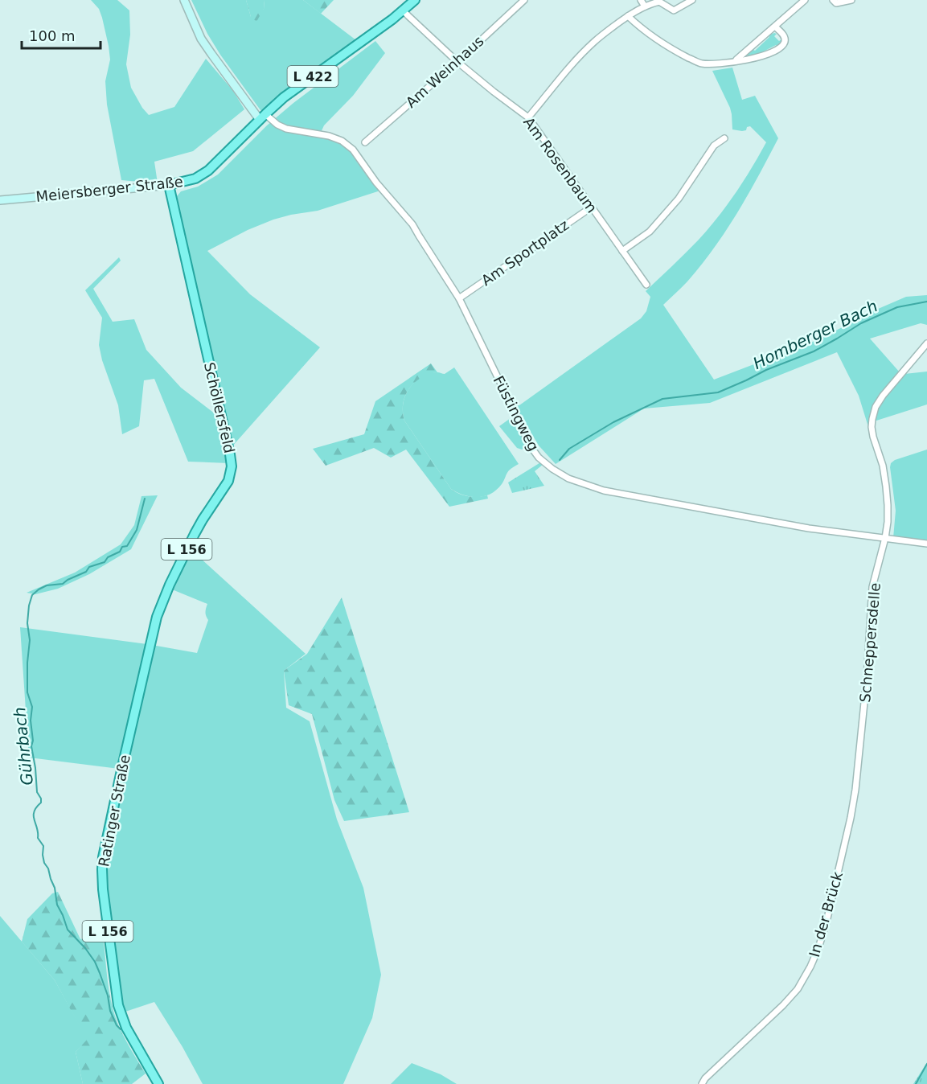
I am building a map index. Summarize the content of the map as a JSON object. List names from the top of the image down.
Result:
{
  "streets": {
    "main road": [
      "L 422",
      "Meiersberger Straße",
      "Schöllersfeld",
      "L 156",
      "Ratinger Straße"
    ],
    "street": [
      "Am Weinhaus",
      "Am Rosenbaum",
      "Am Sportplatz",
      "Füstingweg",
      "Schneppersdelle",
      "In der Brück"
    ]
  },
  "crossings": [
    ["Am Weinhaus", "Am Rosenbaum"],
    ["Am Rosenbaum", "Meiersberger Straße"],
    ["Am Rosenbaum", "Am Sportplatz"],
    ["Meiersberger Straße", "Schöllersfeld"],
    ["Meiersberger Straße", "Füstingweg"],
    ["Am Sportplatz", "Füstingweg"],
    ["Schöllersfeld", "Ratinger Straße"],
    ["Füstingweg", "Schneppersdelle"],
    ["Schneppersdelle", "In der Brück"]
  ],
  "water": ["Homberger Bach", "Gührbach"],
  "scale_bar": "100 m"
}
